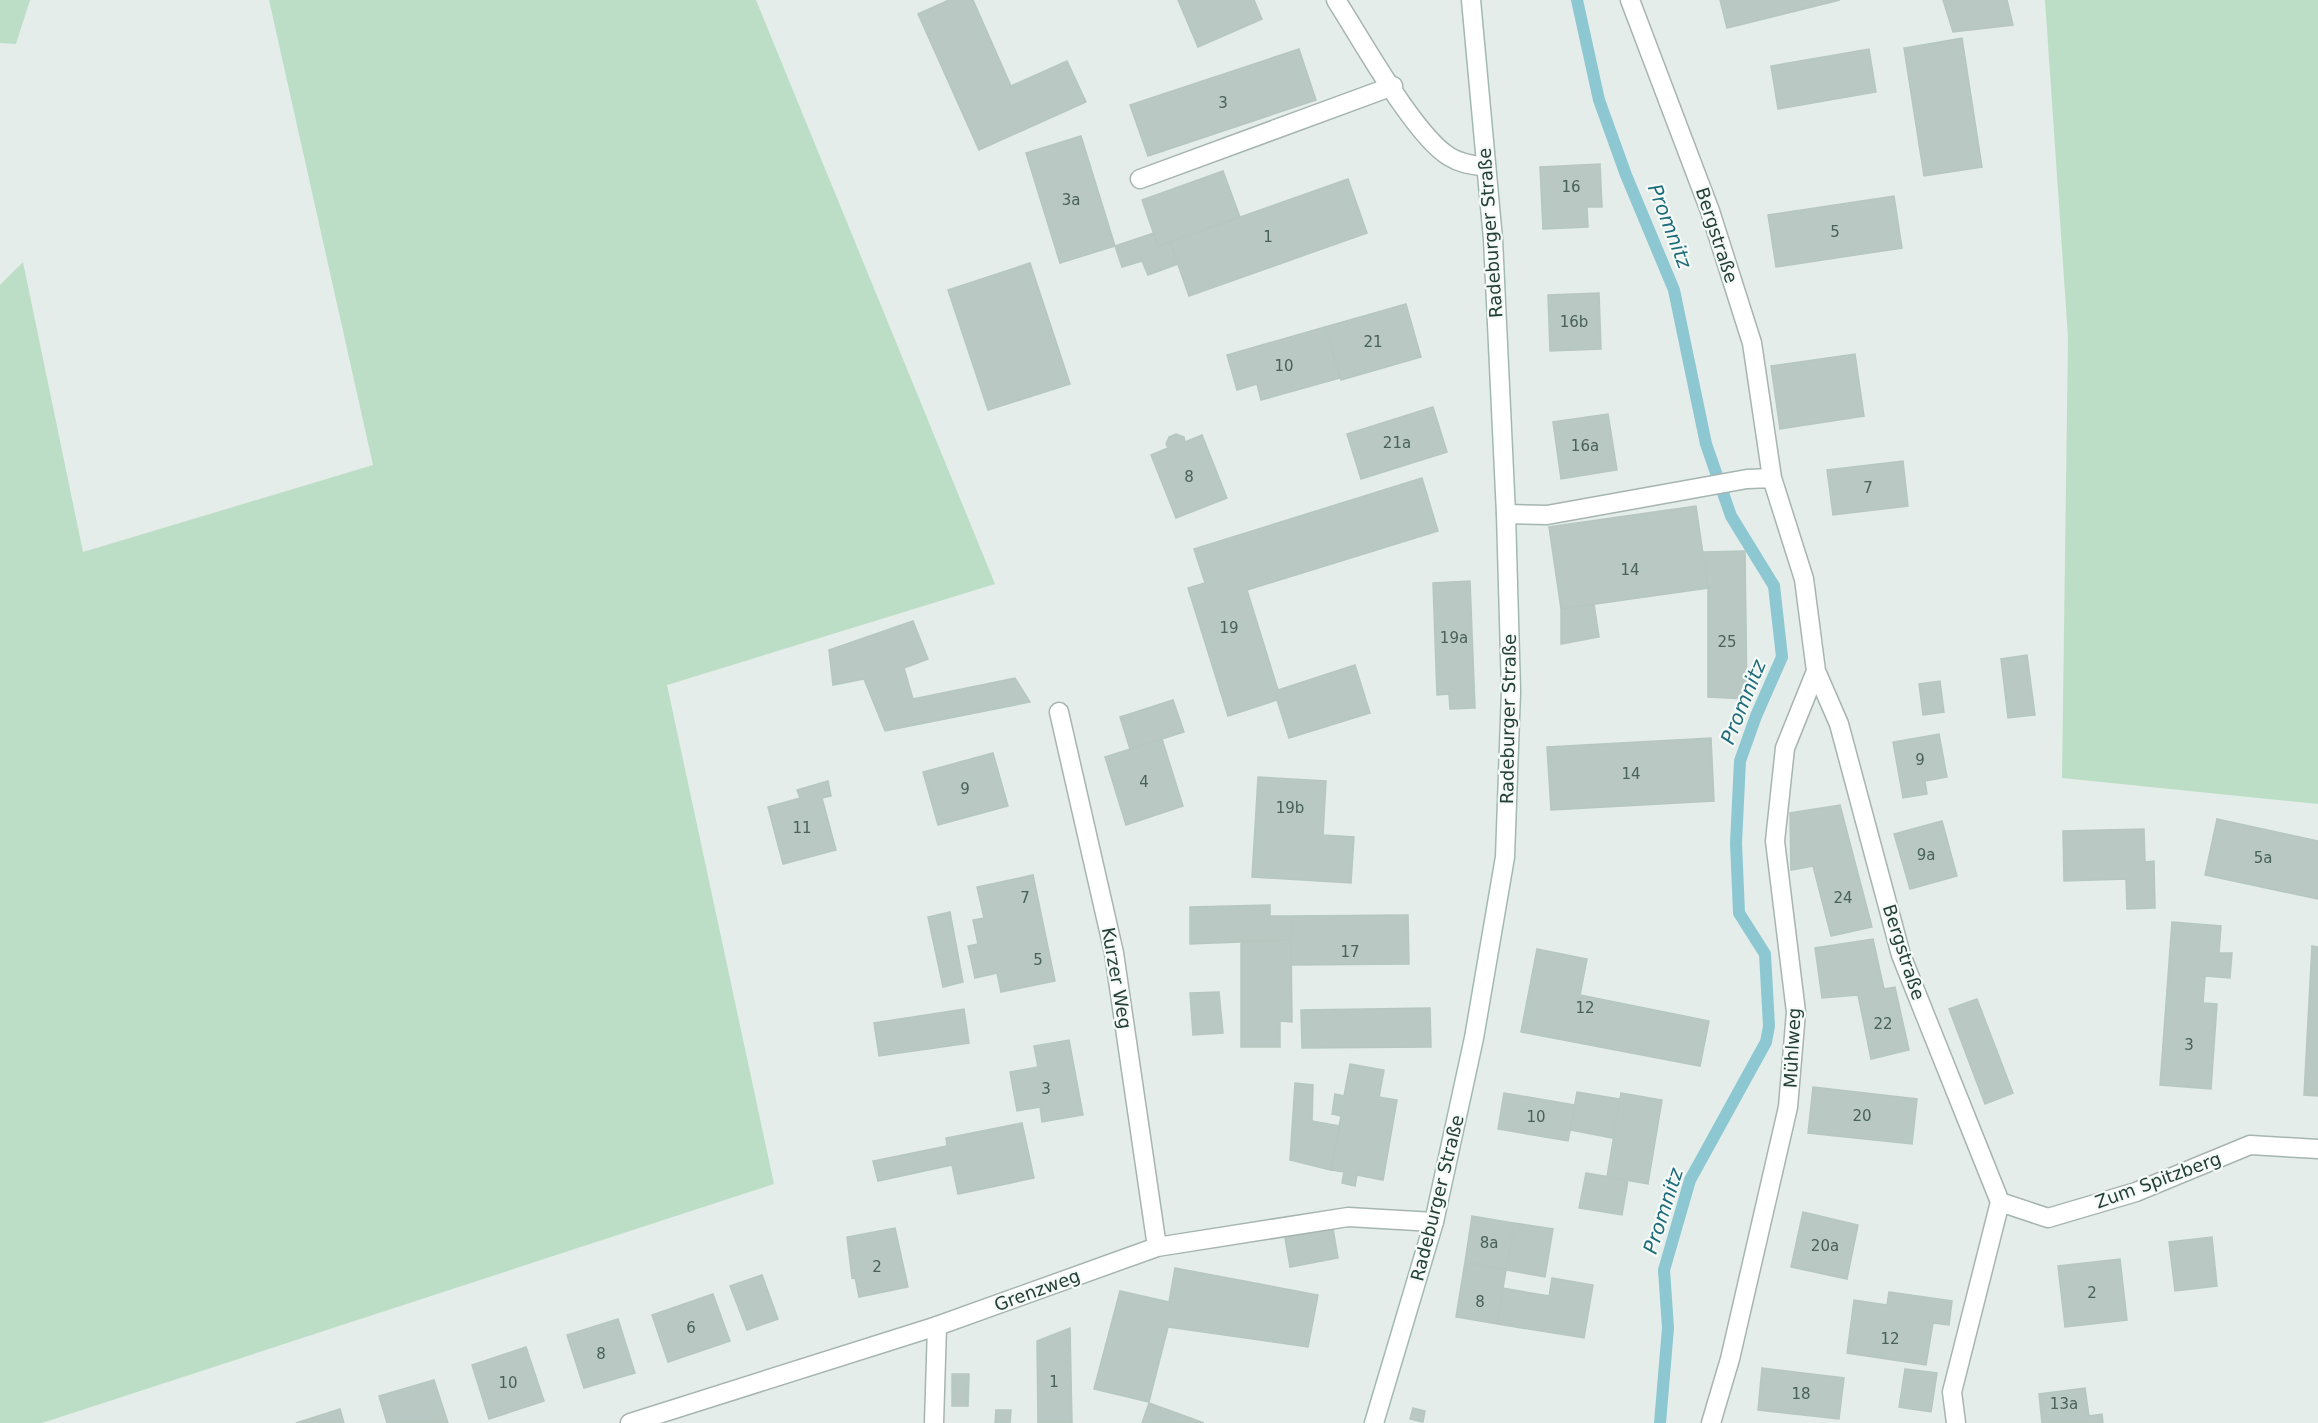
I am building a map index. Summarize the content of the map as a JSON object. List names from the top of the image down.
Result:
{
  "streets": {
    "street": [
      "Radeburger Straße",
      "Bergstraße",
      "Kurzer Weg",
      "Mühlweg",
      "Zum Spitzberg",
      "Grenzweg"
    ]
  },
  "crossings": [
    ["Radeburger Straße", "Grenzweg"],
    ["Bergstraße", "Mühlweg"],
    ["Bergstraße", "Zum Spitzberg"],
    ["Kurzer Weg", "Grenzweg"]
  ],
  "water": ["Promnitz"],
  "house_numbers": [
    "3",
    "16",
    "3a",
    "5",
    "1",
    "16b",
    "21",
    "10",
    "21a",
    "16a",
    "8",
    "7",
    "14",
    "19",
    "19a",
    "25",
    "9",
    "14",
    "4",
    "9",
    "19b",
    "11",
    "9a",
    "5a",
    "7",
    "24",
    "17",
    "5",
    "12",
    "22",
    "3",
    "3",
    "20",
    "10",
    "8a",
    "20a",
    "2",
    "2",
    "8",
    "6",
    "12",
    "8",
    "1",
    "10",
    "18",
    "13a"
  ]
}
